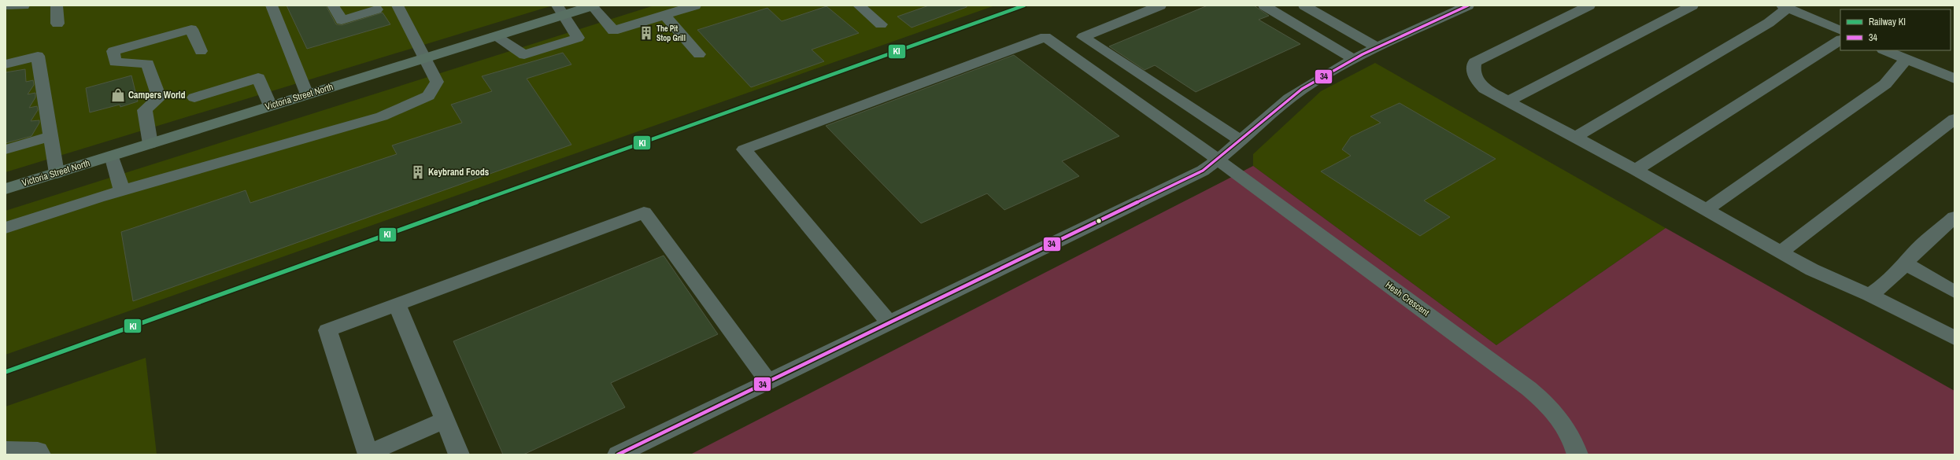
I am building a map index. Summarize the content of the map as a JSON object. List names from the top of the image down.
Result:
{
  "streets": {
    "main road": ["Victoria Street North"],
    "street": ["Hesh Crescent"]
  },
  "places": {
    "building": ["The Pit Stop Grill", "Keybrand Foods"],
    "shop": ["Campers World"]
  },
  "lines": ["rail line KI", "transit line 34"],
  "legend": ["Railway KI", "34"]
}
